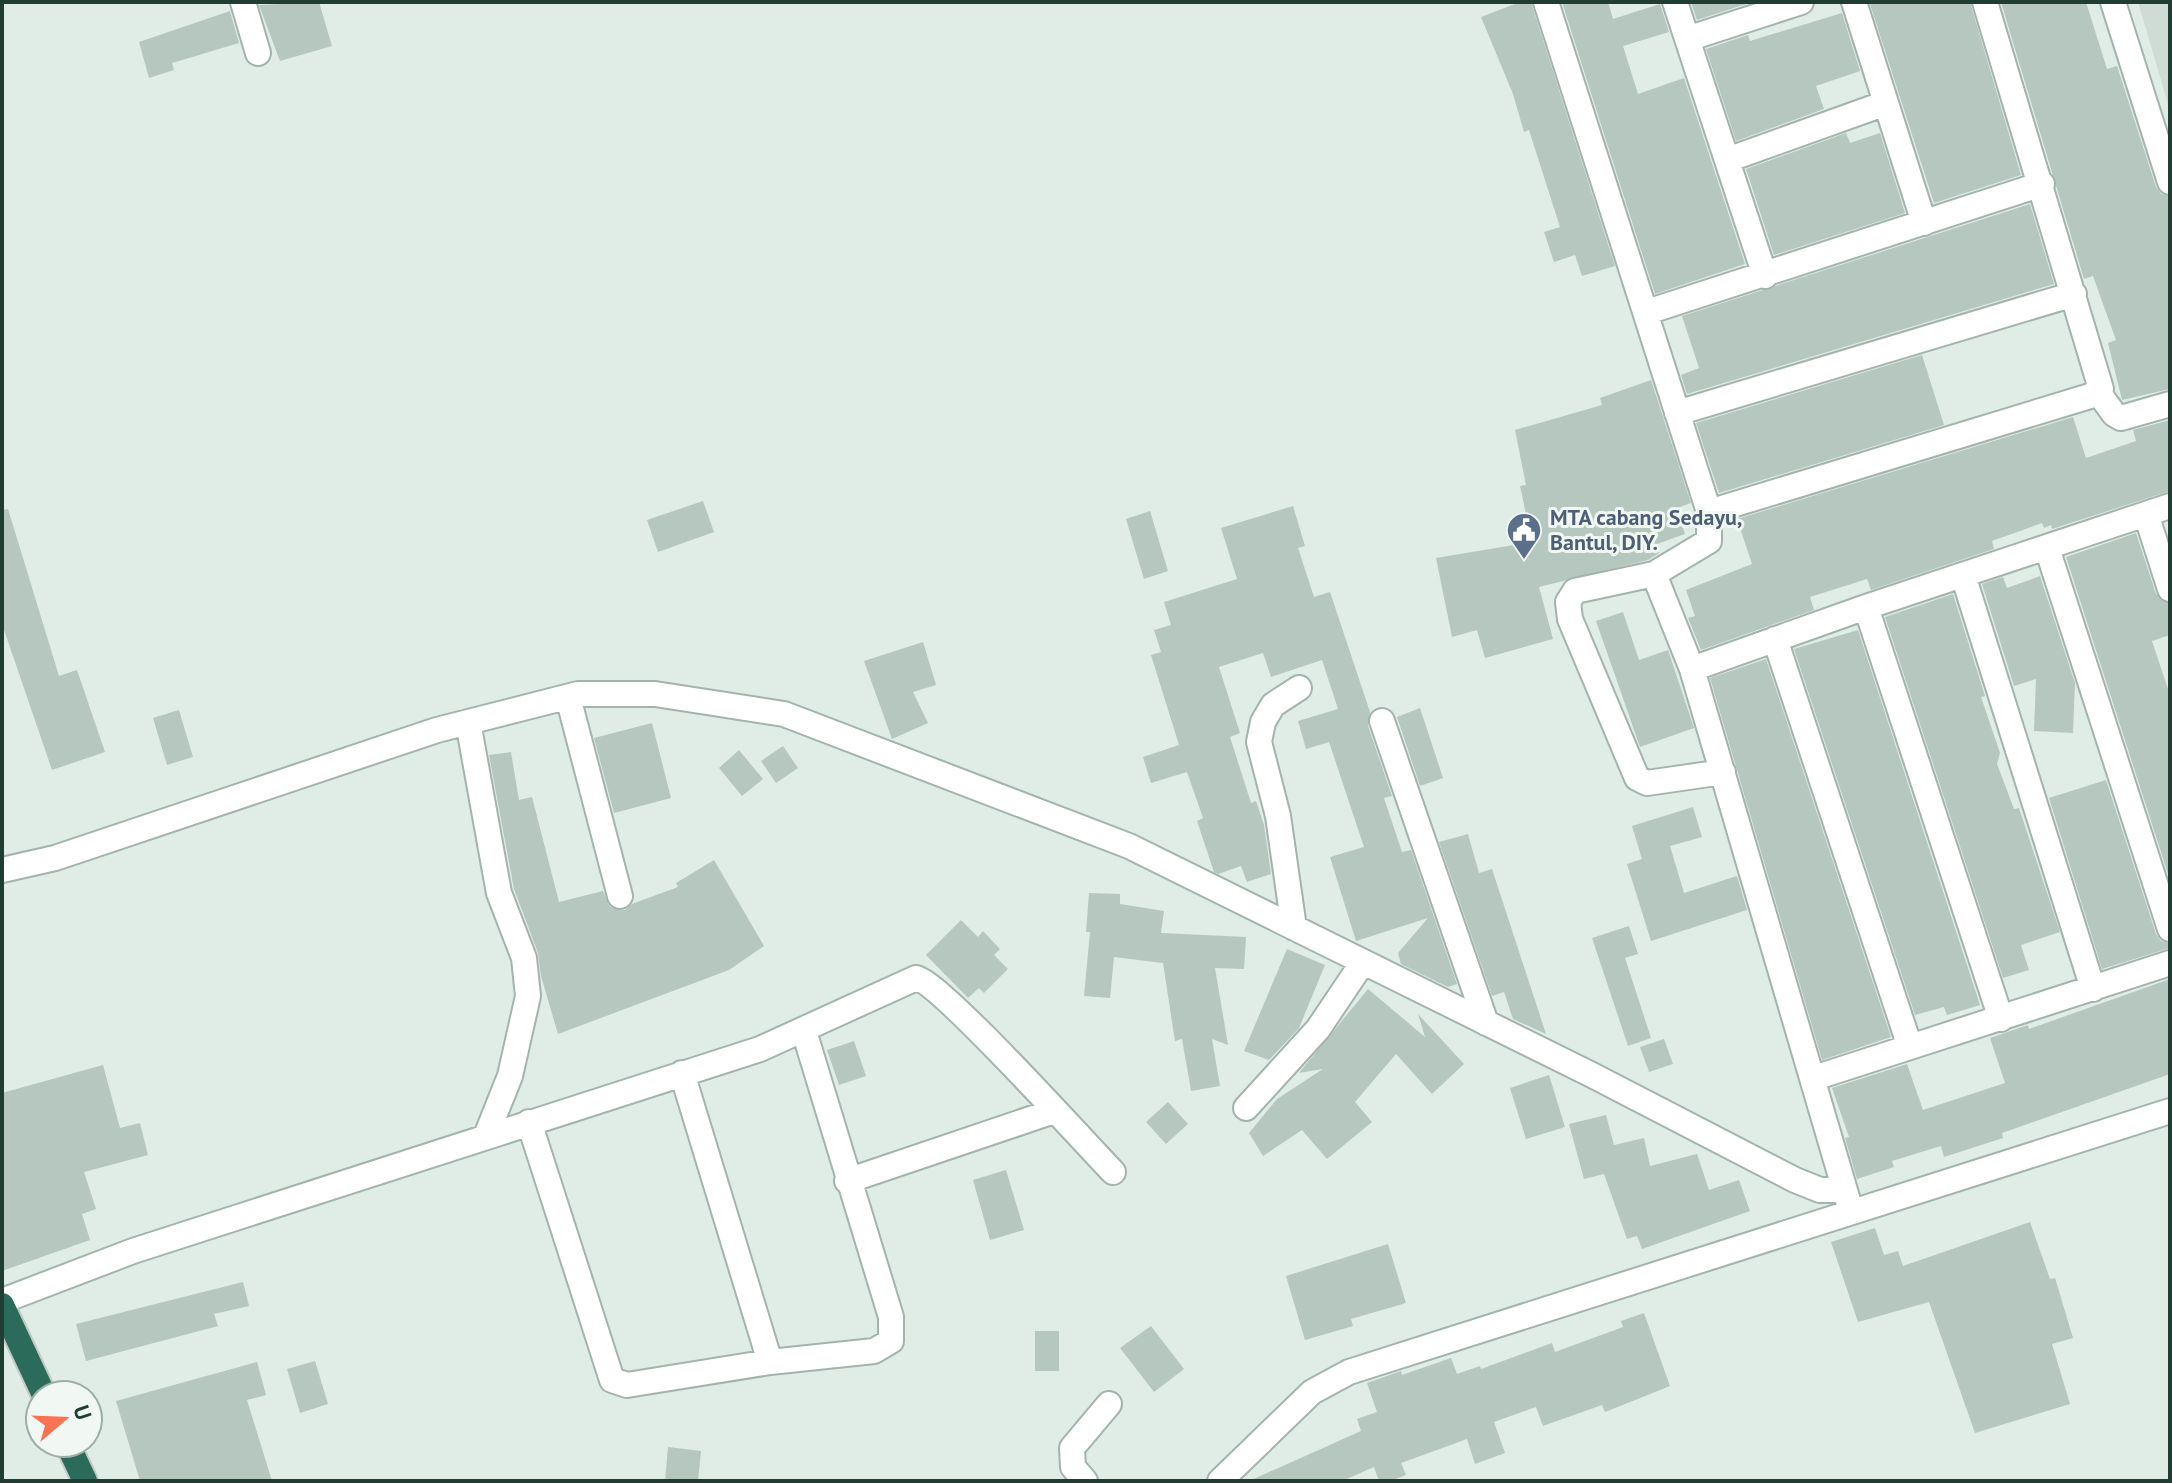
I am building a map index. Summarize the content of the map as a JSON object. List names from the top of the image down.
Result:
{
  "places": {
    "public building": ["MTA cabang Sedayu, Bantul, DIY."]
  },
  "north": "right"
}
